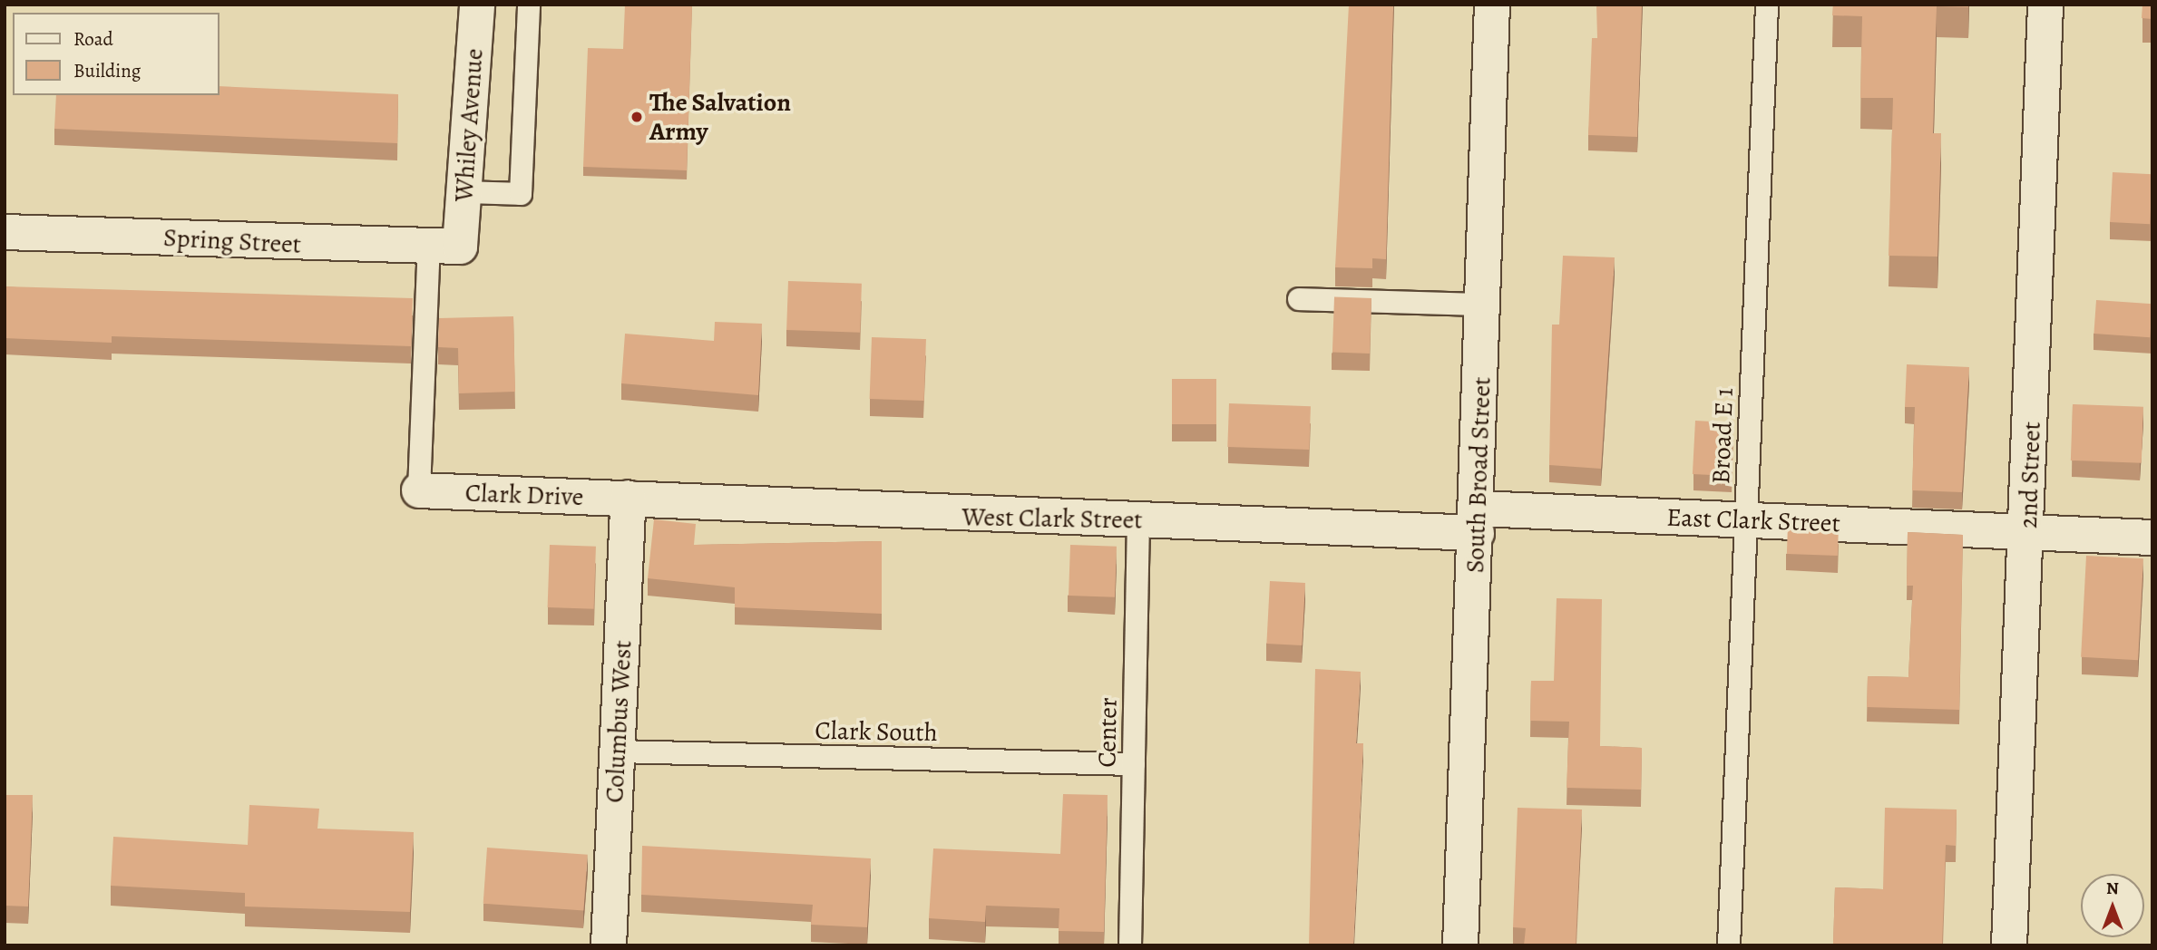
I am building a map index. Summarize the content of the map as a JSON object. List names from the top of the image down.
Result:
{
  "streets": {
    "street": [
      "Whiley Avenue",
      "Spring Street",
      "South Broad Street",
      "2nd Street",
      "Clark Drive",
      "West Clark Street",
      "East Clark Street",
      "Columbus West"
    ],
    "lane": ["Broad E 1", "Clark South", "Center"]
  },
  "crossings": [
    ["Whiley Avenue", "Spring Street"],
    ["Broad E 1", "East Clark Street"],
    ["South Broad Street", "West Clark Street"],
    ["South Broad Street", "East Clark Street"],
    ["2nd Street", "East Clark Street"],
    ["Clark Drive", "West Clark Street"],
    ["Clark Drive", "Columbus West"],
    ["West Clark Street", "East Clark Street"],
    ["West Clark Street", "Columbus West"],
    ["West Clark Street", "Center"],
    ["Columbus West", "Clark South"],
    ["Clark South", "Center"]
  ],
  "places": ["The Salvation Army"],
  "legend": ["Road", "Building"],
  "north": "top"
}
